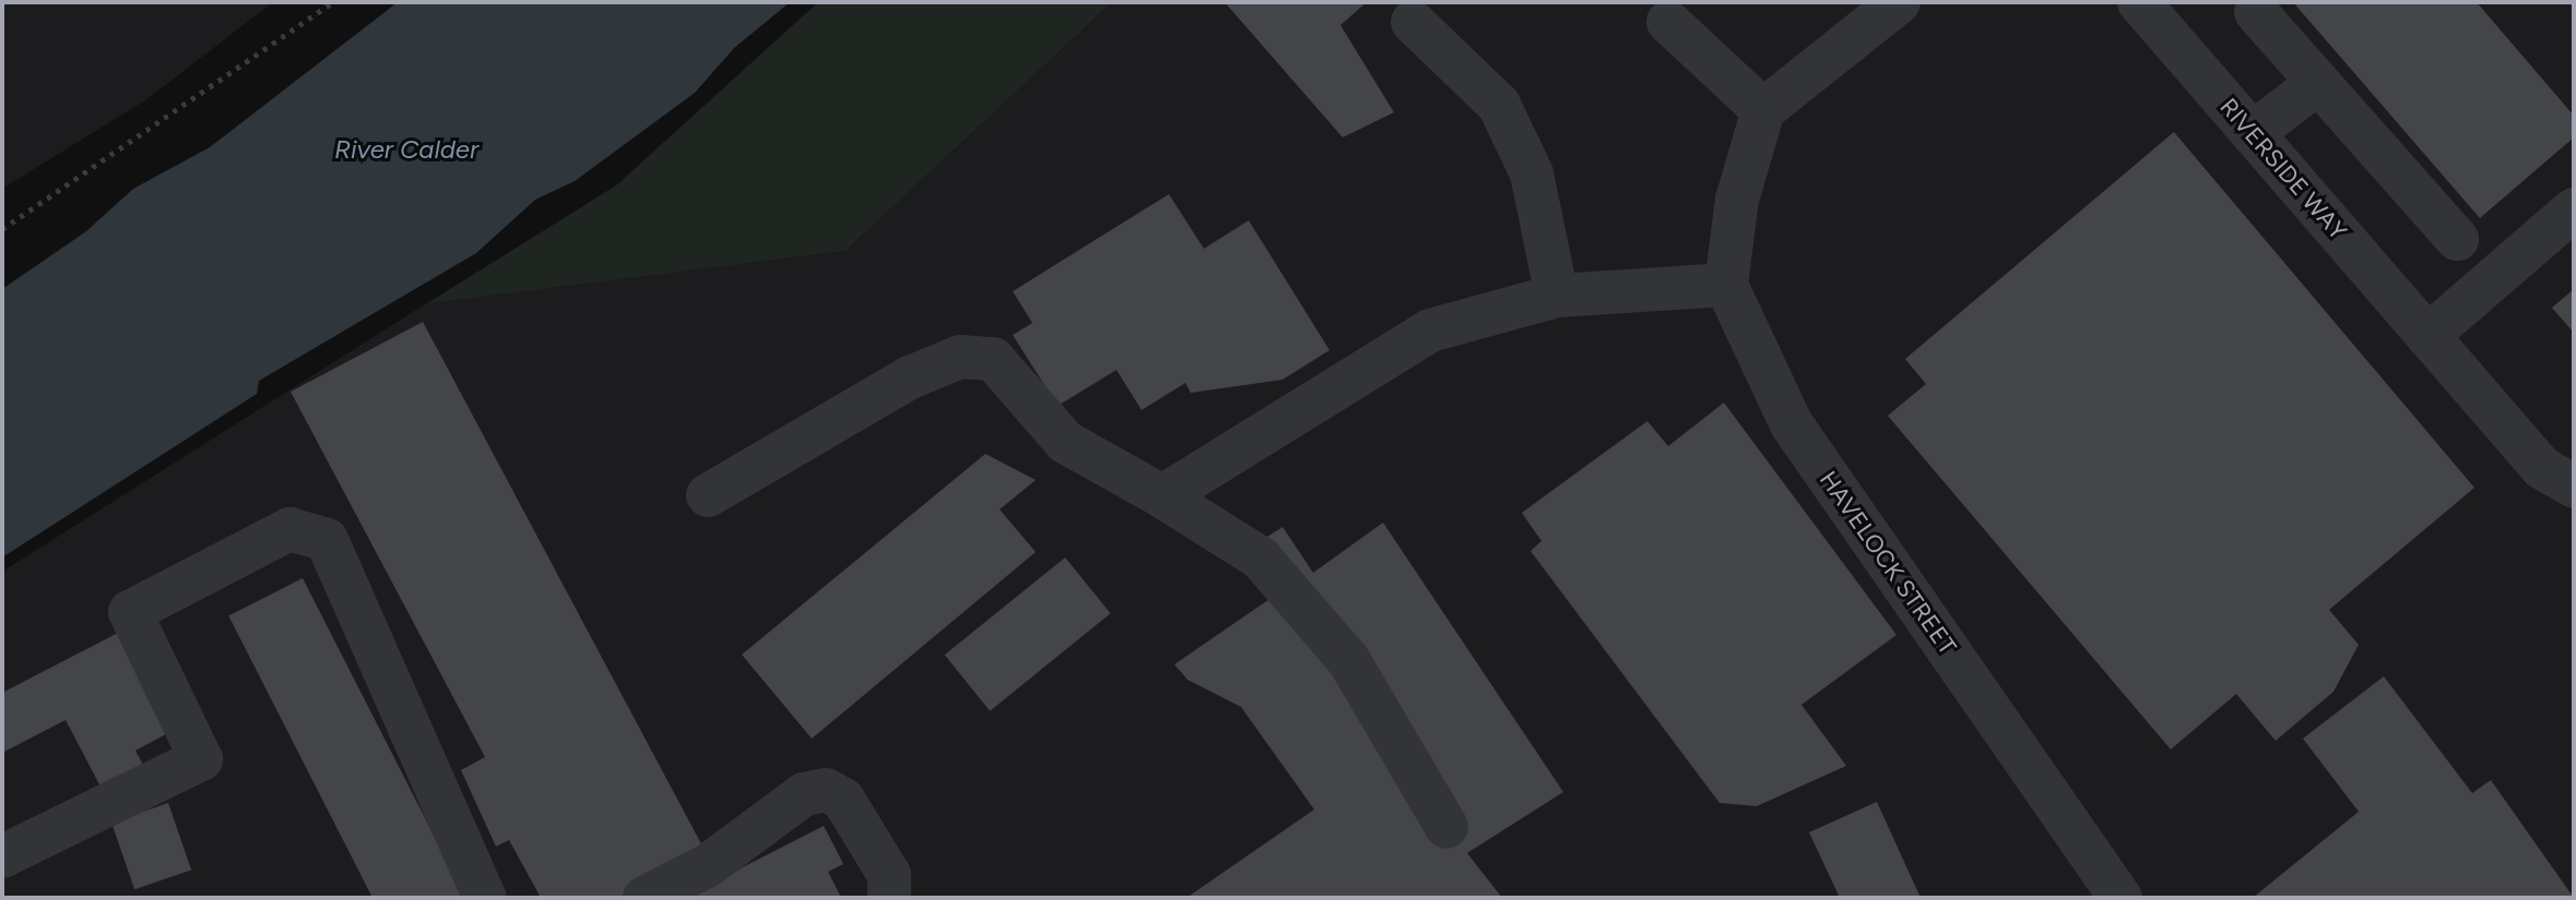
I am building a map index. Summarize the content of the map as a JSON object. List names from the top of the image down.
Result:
{
  "streets": {
    "street": ["RIVERSIDE WAY", "HAVELOCK STREET"]
  },
  "water": ["River Calder"]
}
